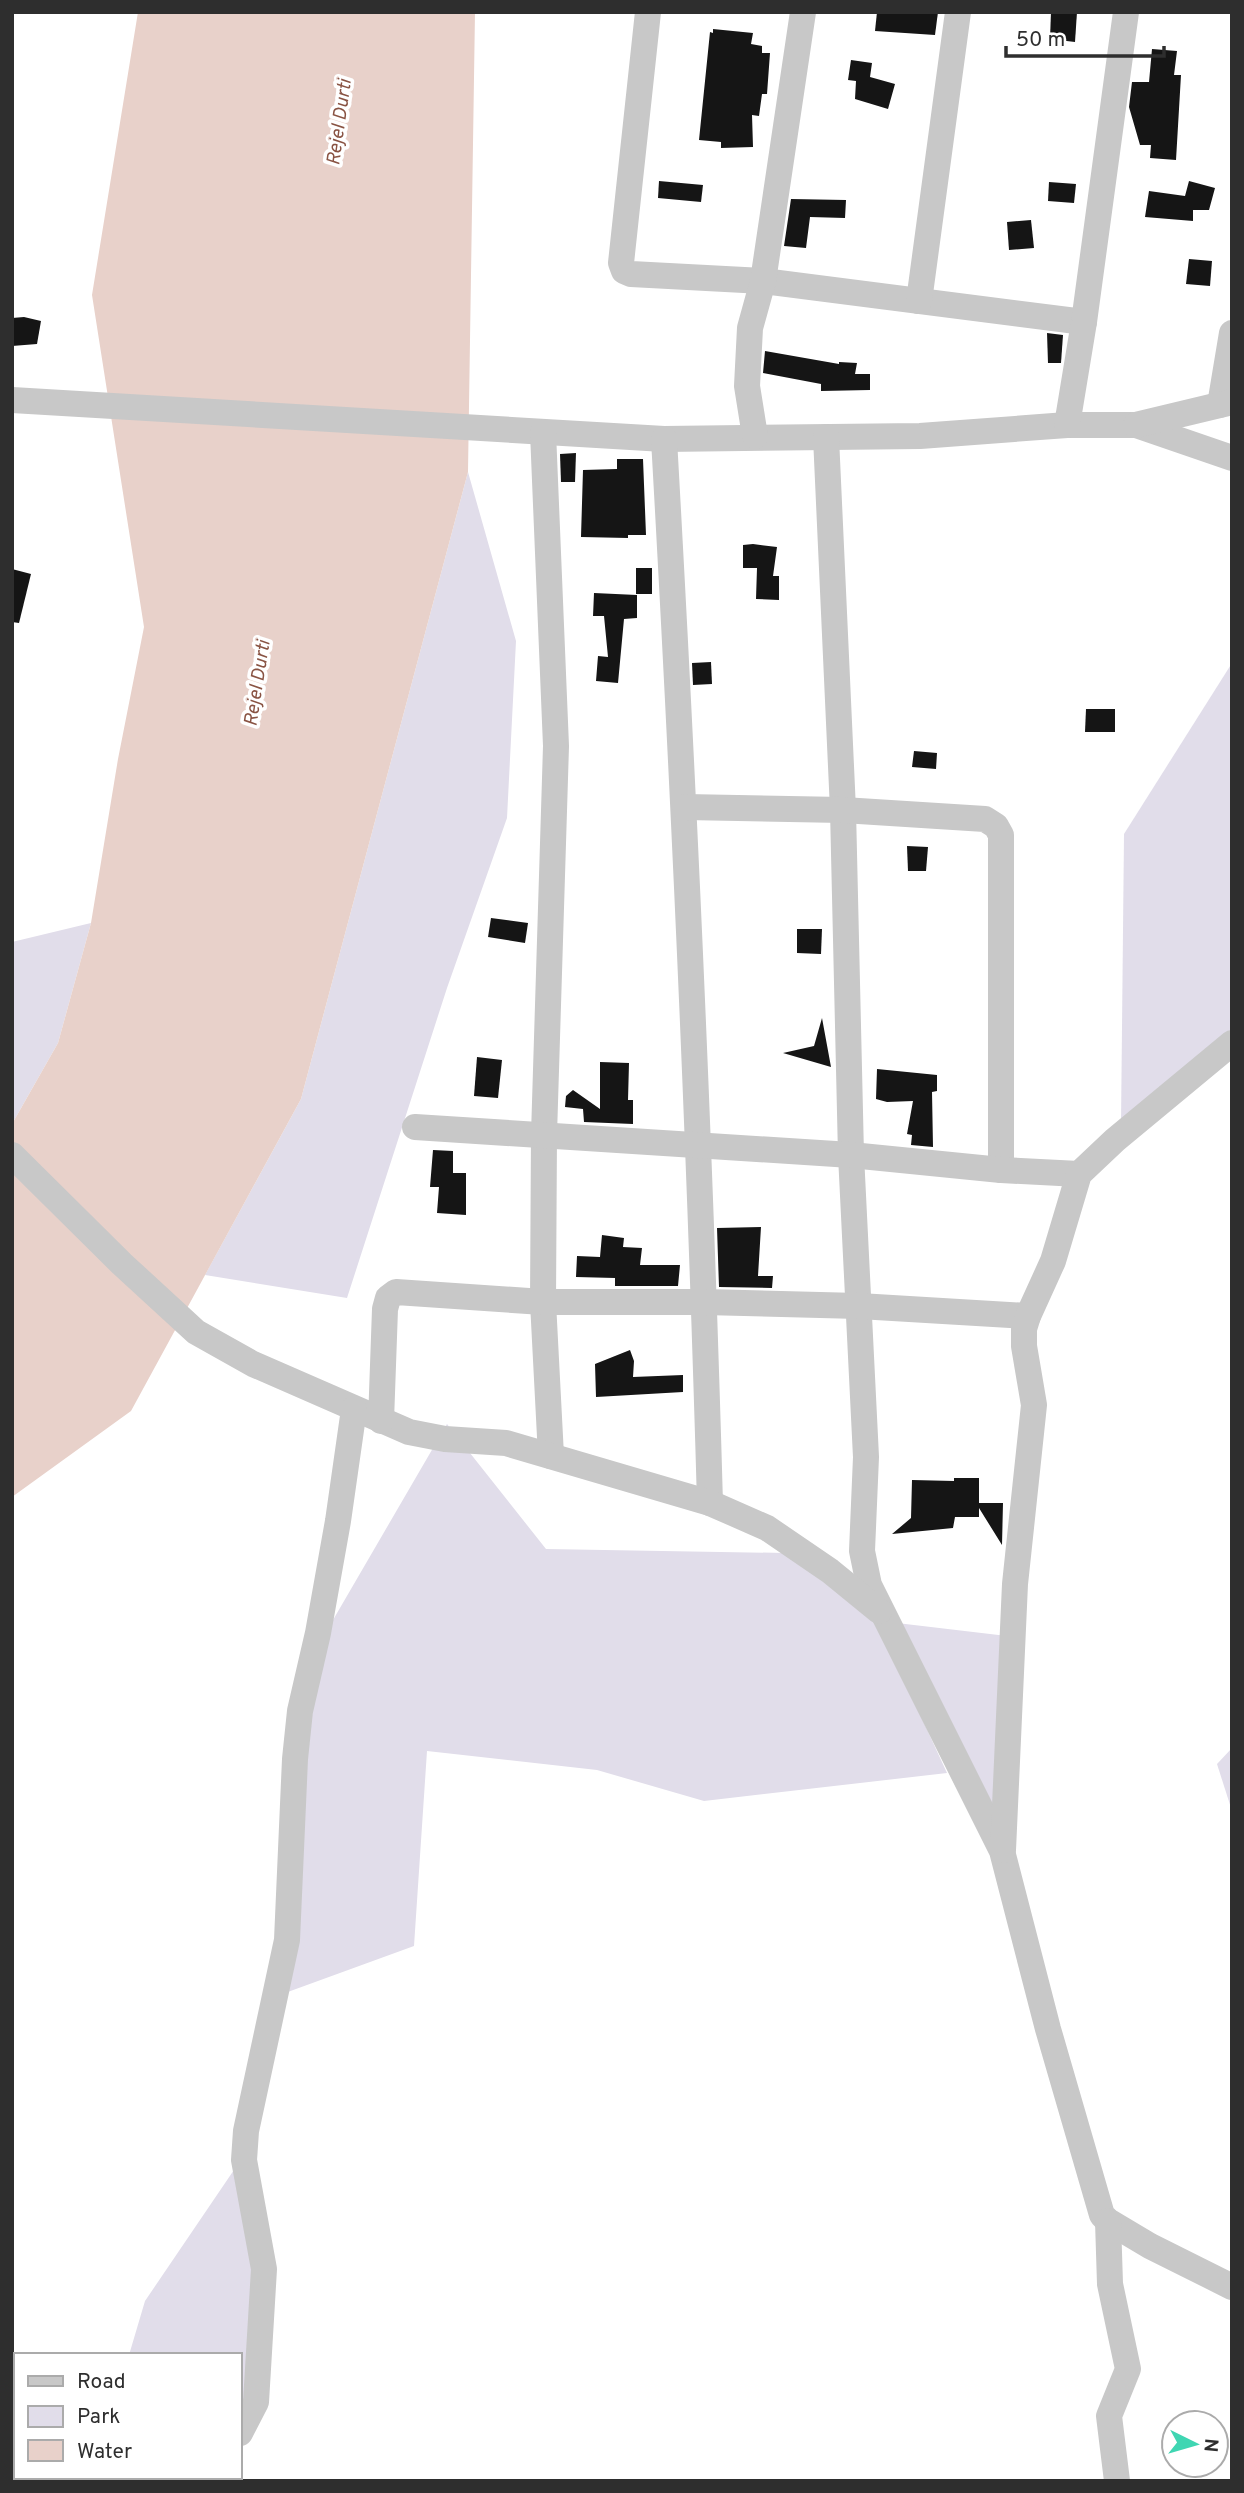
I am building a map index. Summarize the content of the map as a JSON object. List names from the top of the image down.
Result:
{
  "water": ["Rejel Durti"],
  "legend": ["Road", "Park", "Water"],
  "scale_bar": "50 m",
  "north": "right"
}
